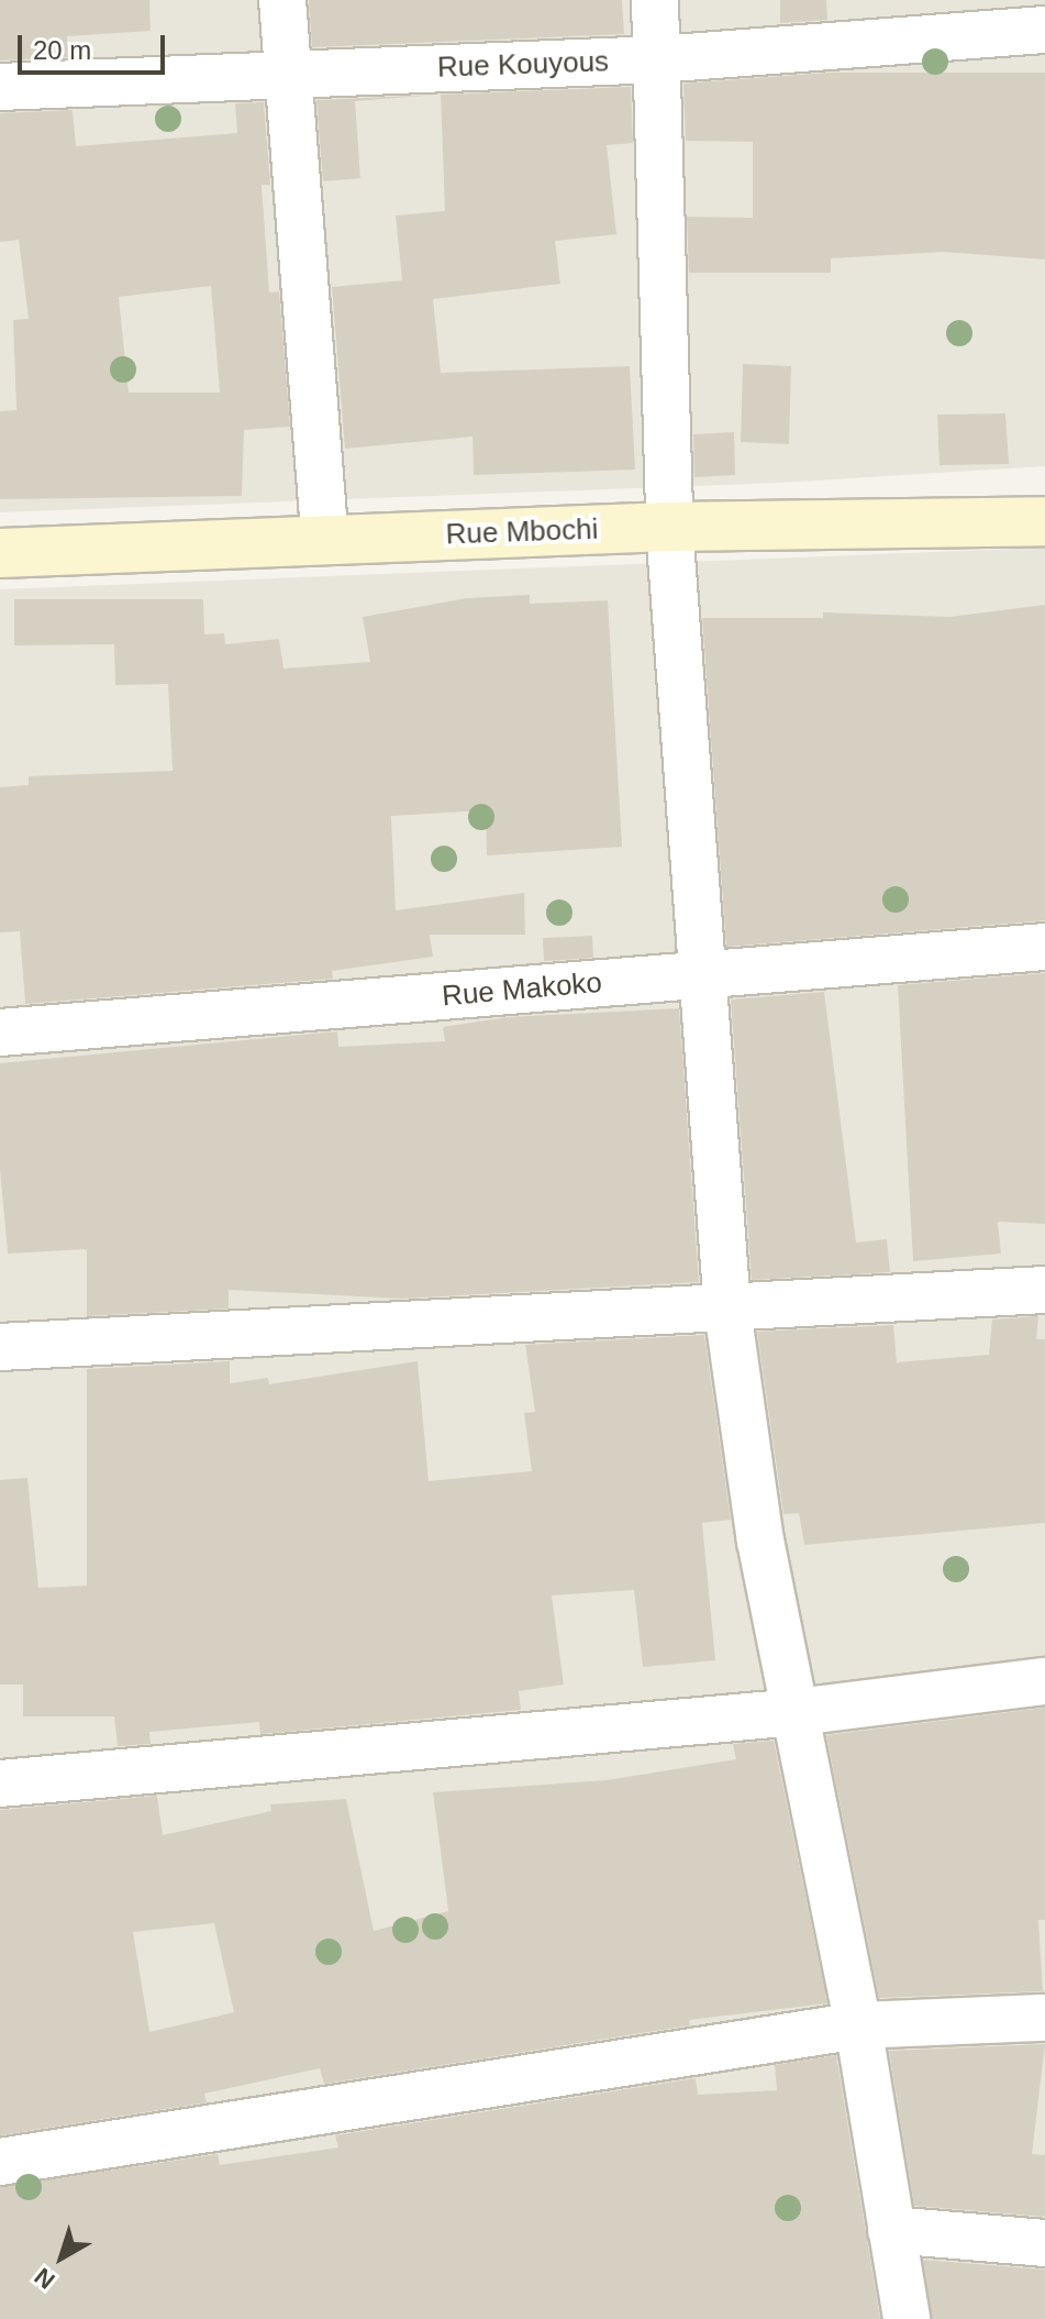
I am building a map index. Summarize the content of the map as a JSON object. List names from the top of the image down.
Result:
{
  "streets": {
    "main road": ["Rue Mbochi"],
    "street": ["Rue Kouyous", "Rue Makoko"]
  },
  "scale_bar": "20 m",
  "north": "bottom left"
}
